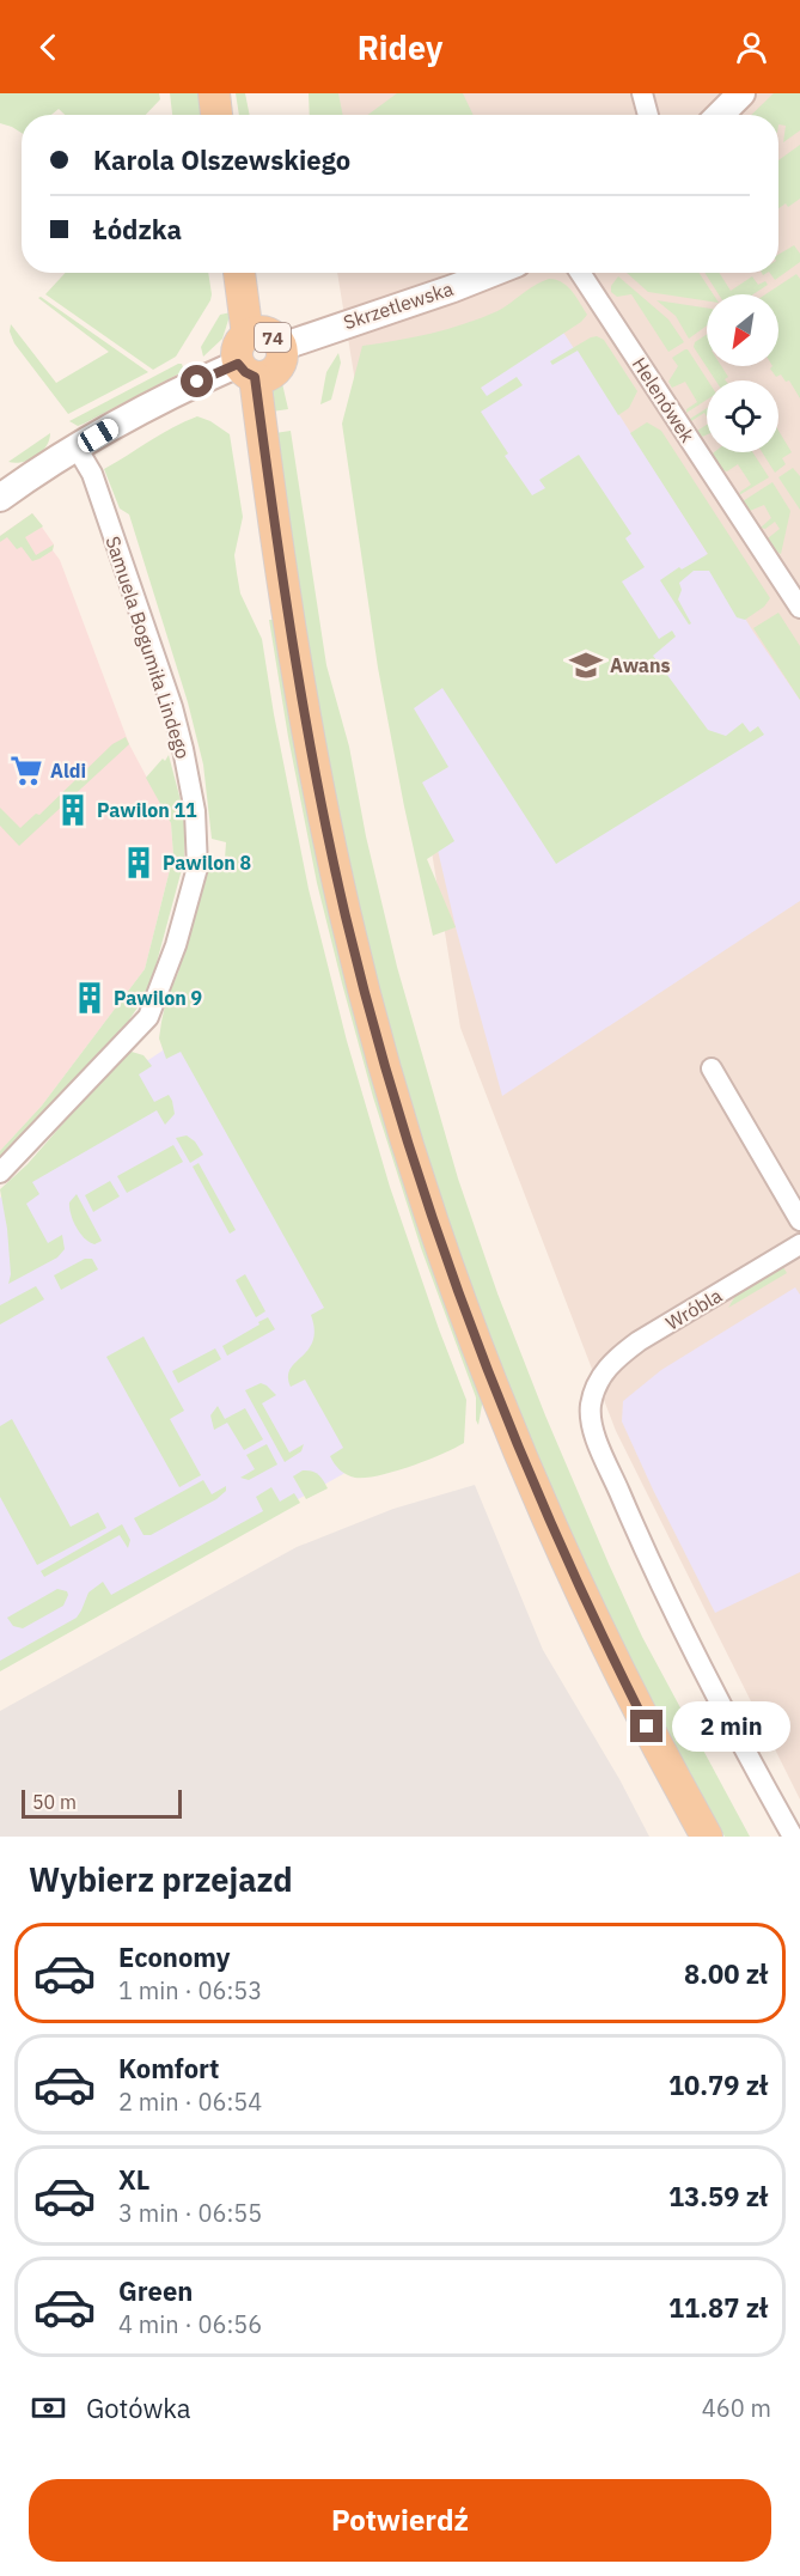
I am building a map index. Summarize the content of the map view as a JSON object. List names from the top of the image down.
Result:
{
  "streets": {
    "main road": ["74"],
    "street": [
      "Skrzetlewska",
      "Helenówek",
      "Samuela Bogumiła Lindego",
      "Wróbla"
    ]
  },
  "crossings": [
    ["Skrzetlewska", "74"]
  ],
  "places": {
    "school or university": ["Awans"],
    "supermarket": ["Aldi"],
    "building": ["Pawilon 11", "Pawilon 8", "Pawilon 9"]
  },
  "scale_bar": "50 m",
  "north": "bottom left",
  "page": {
    "header": "Ridey",
    "banner": ["Karola Olszewskiego", "Łódzka"],
    "bubble": "2 min",
    "scale": "50 m",
    "heading": "Wybierz przejazd",
    "list": [
      {
        "name": "Economy",
        "note": "1 min · 06:53",
        "value": "8.00 zł"
      },
      {
        "name": "Komfort",
        "note": "2 min · 06:54",
        "value": "10.79 zł"
      },
      {
        "name": "XL",
        "note": "3 min · 06:55",
        "value": "13.59 zł"
      },
      {
        "name": "Green",
        "note": "4 min · 06:56",
        "value": "11.87 zł"
      }
    ],
    "pay": ["Gotówka", "460 m"],
    "buttons": "Potwierdź"
  }
}
